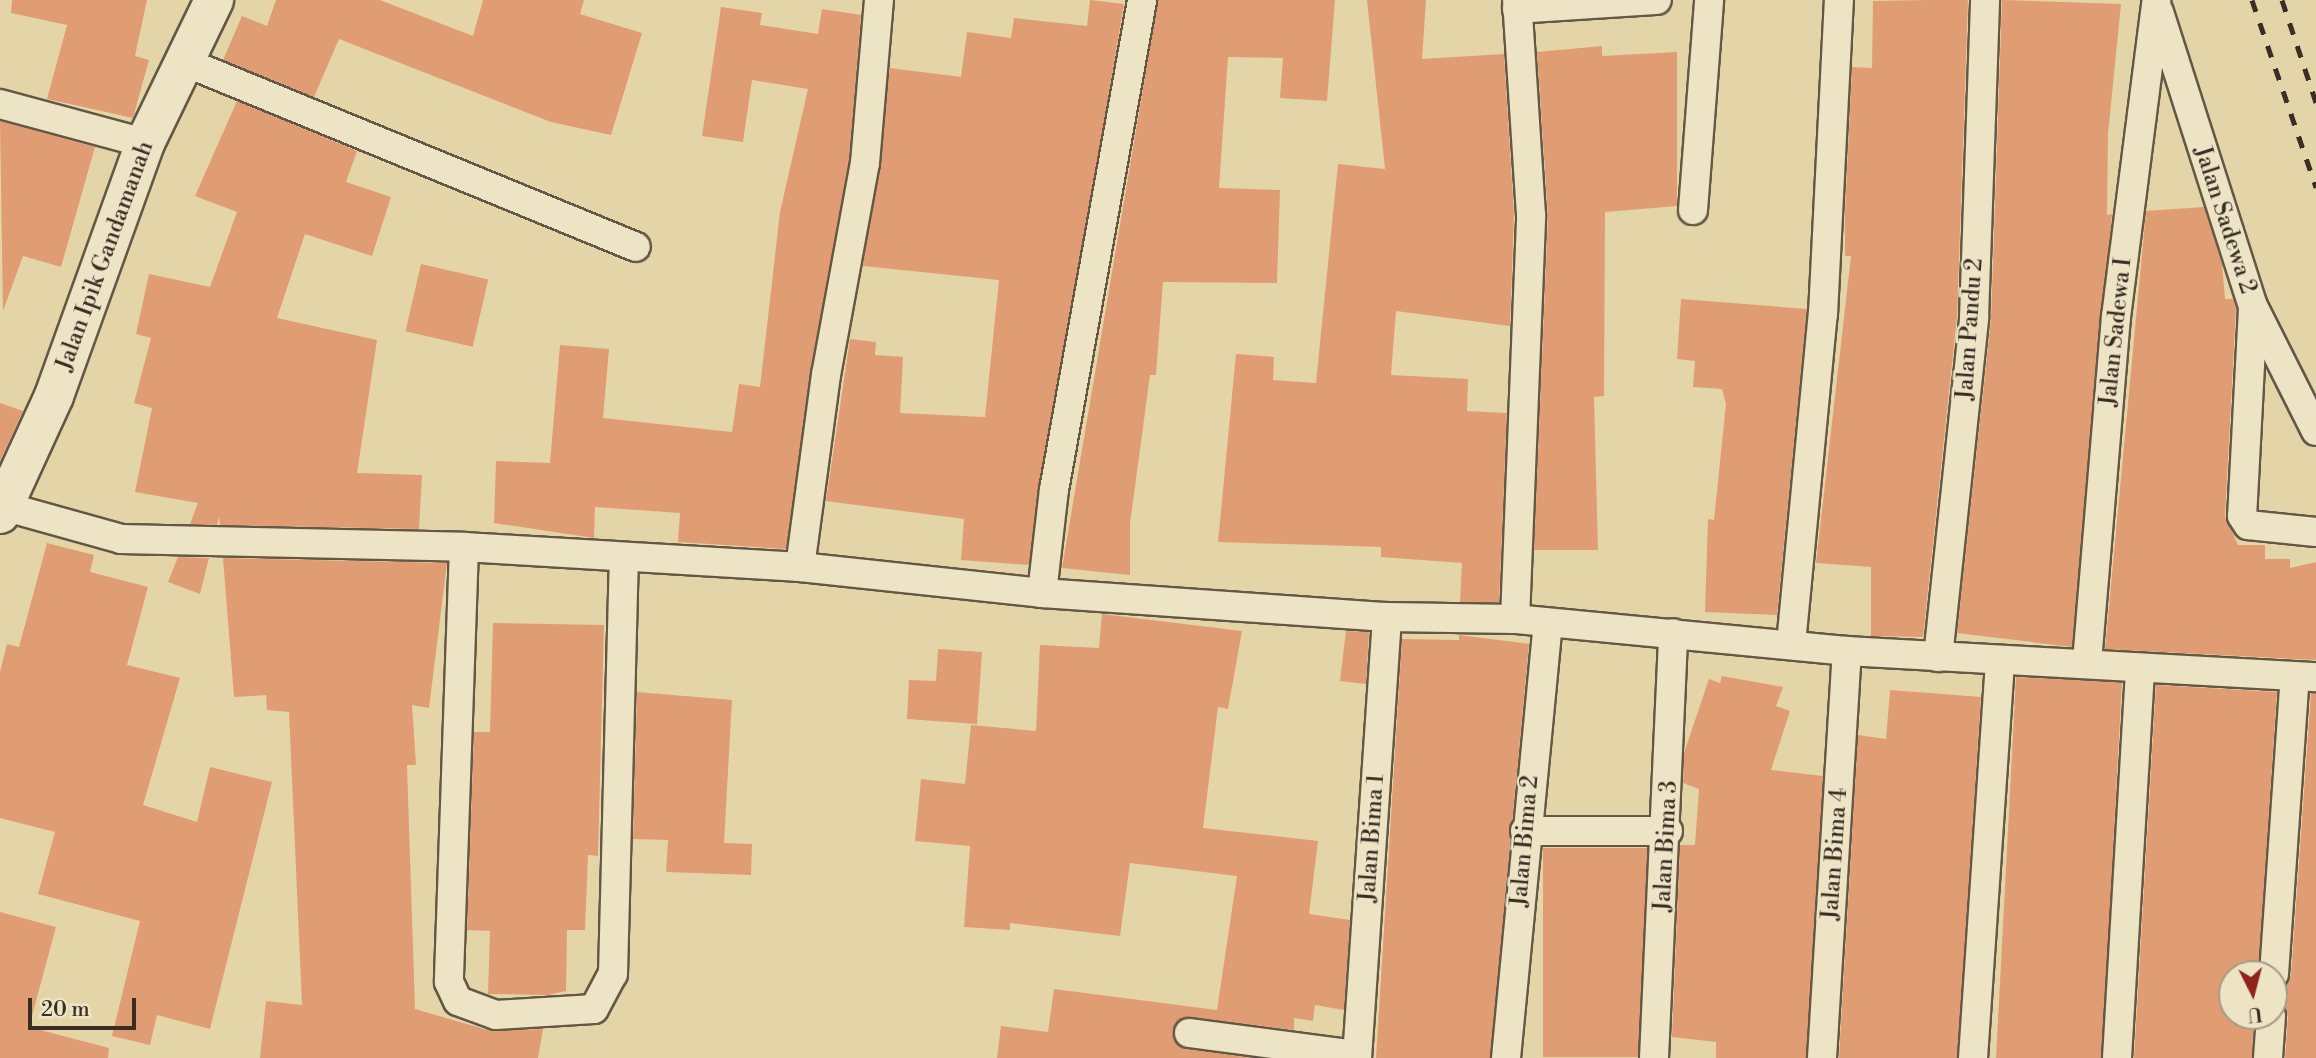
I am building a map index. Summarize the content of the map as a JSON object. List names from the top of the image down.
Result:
{
  "streets": {
    "street": [
      "Jalan Sadewa 2",
      "Jalan Ipik Gandamanah",
      "Jalan Pandu 2",
      "Jalan Sadewa I",
      "Jalan Bima 1",
      "Jalan Bima 2",
      "Jalan Bima 3",
      "Jalan Bima 4"
    ]
  },
  "crossings": [
    ["Jalan Sadewa 2", "Jalan Sadewa I"]
  ],
  "scale_bar": "20 m",
  "north": "bottom"
}
